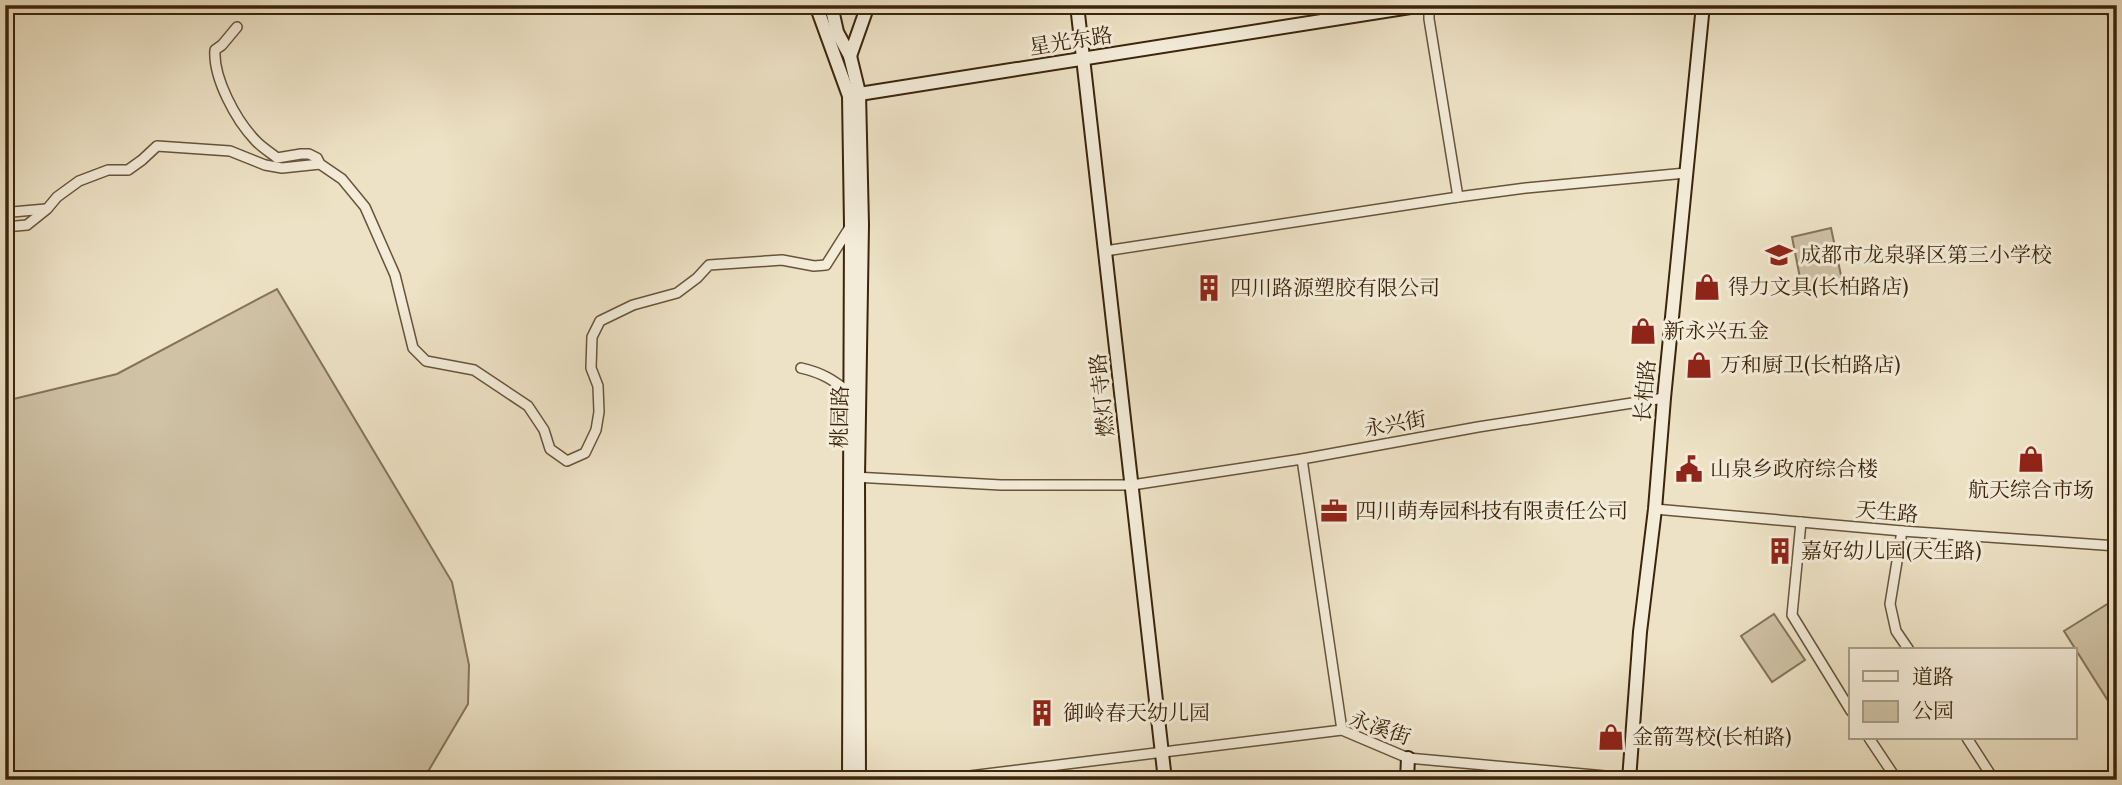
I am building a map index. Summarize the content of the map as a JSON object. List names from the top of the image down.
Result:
{
  "streets": {
    "main road": [
      "星光东路",
      "长柏路",
      "燃灯寺路",
      "桃园路"
    ],
    "street": ["永兴街", "天生路", "永溪街"]
  },
  "crossings": [
    ["星光东路", "燃灯寺路"],
    ["星光东路", "桃园路"],
    ["长柏路", "永兴街"],
    ["长柏路", "天生路"],
    ["长柏路", "永溪街"],
    ["燃灯寺路", "永兴街"],
    ["燃灯寺路", "永溪街"],
    ["桃园路", "永兴街"]
  ],
  "places": {
    "school or university": ["成都市龙泉驿区第三小学校"],
    "shop": [
      "得力文具(长柏路店)",
      "新永兴五金",
      "万和厨卫(长柏路店)",
      "航天综合市场",
      "金箭驾校(长柏路)"
    ],
    "building": ["四川路源塑胶有限公司", "嘉好幼儿园(天生路)", "御岭春天幼儿园"],
    "public building": ["山泉乡政府综合楼"],
    "office": ["四川萌寿园科技有限责任公司"]
  },
  "legend": ["道路", "公园"]
}
